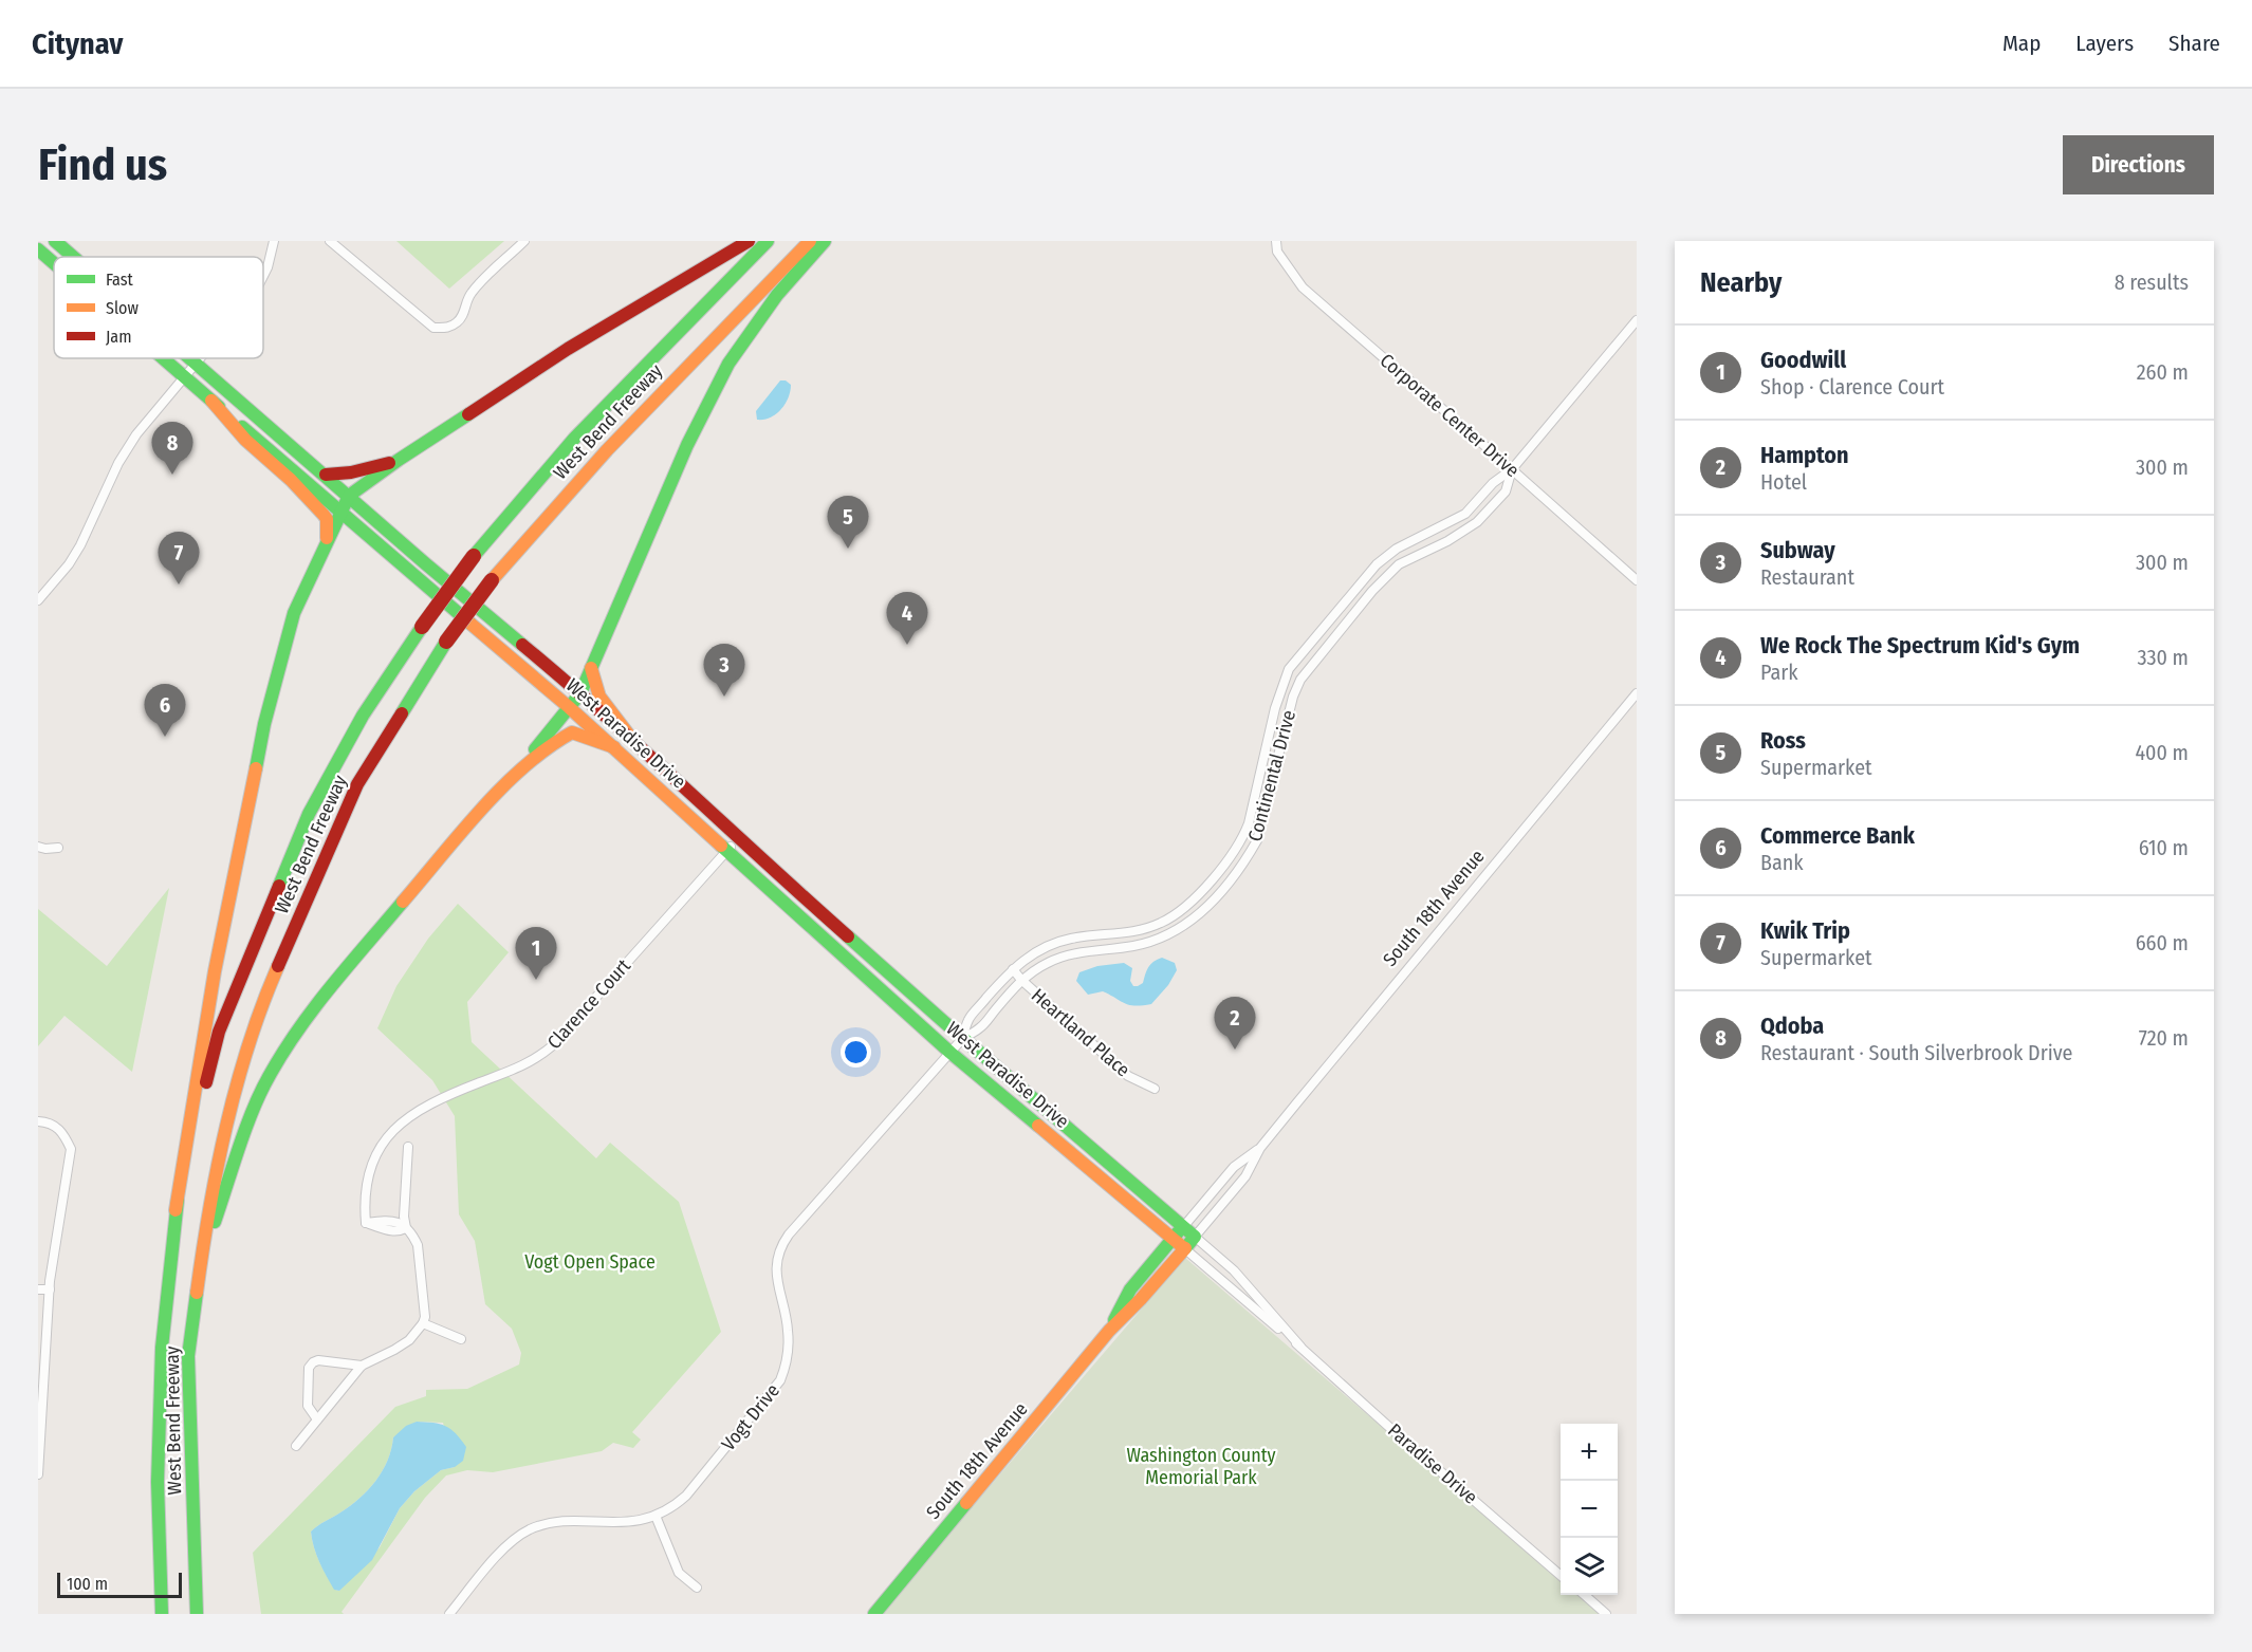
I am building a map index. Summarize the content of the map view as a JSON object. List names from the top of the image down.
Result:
{
  "streets": {
    "main road": ["West Bend Freeway", "West Paradise Drive", "South 18th Avenue"],
    "street": [
      "Corporate Center Drive",
      "Continental Drive",
      "Clarence Court",
      "Heartland Place",
      "Vogt Drive",
      "Paradise Drive"
    ]
  },
  "crossings": [
    ["Corporate Center Drive", "Continental Drive"],
    ["West Paradise Drive", "Continental Drive"],
    ["West Paradise Drive", "South 18th Avenue"],
    ["West Paradise Drive", "Clarence Court"],
    ["West Paradise Drive", "Vogt Drive"],
    ["West Paradise Drive", "Paradise Drive"],
    ["Continental Drive", "Heartland Place"],
    ["Continental Drive", "Vogt Drive"],
    ["South 18th Avenue", "Paradise Drive"]
  ],
  "parks": ["Vogt Open Space", "Washington County Memorial Park"],
  "legend": ["Fast", "Slow", "Jam"],
  "scale_bar": "100 m",
  "page": {
    "header": "Citynav",
    "nav": ["Map", "Layers", "Share"],
    "buttons": "Directions",
    "title": "Find us",
    "heading": ["Nearby", "8 results"],
    "list": [
      {
        "mark": "1",
        "name": "Goodwill",
        "note": "Shop · Clarence Court",
        "value": "260 m"
      },
      {
        "mark": "2",
        "name": "Hampton",
        "note": "Hotel",
        "value": "300 m"
      },
      {
        "mark": "3",
        "name": "Subway",
        "note": "Restaurant",
        "value": "300 m"
      },
      {
        "mark": "4",
        "name": "We Rock The Spectrum Kid's Gym",
        "note": "Park",
        "value": "330 m"
      },
      {
        "mark": "5",
        "name": "Ross",
        "note": "Supermarket",
        "value": "400 m"
      },
      {
        "mark": "6",
        "name": "Commerce Bank",
        "note": "Bank",
        "value": "610 m"
      },
      {
        "mark": "7",
        "name": "Kwik Trip",
        "note": "Supermarket",
        "value": "660 m"
      },
      {
        "mark": "8",
        "name": "Qdoba",
        "note": "Restaurant · South Silverbrook Drive",
        "value": "720 m"
      }
    ],
    "pins": [
      "8",
      "5",
      "7",
      "4",
      "3",
      "6",
      "1",
      "2"
    ],
    "map_buttons": ["+", "−"],
    "scale": "100 m"
  }
}
